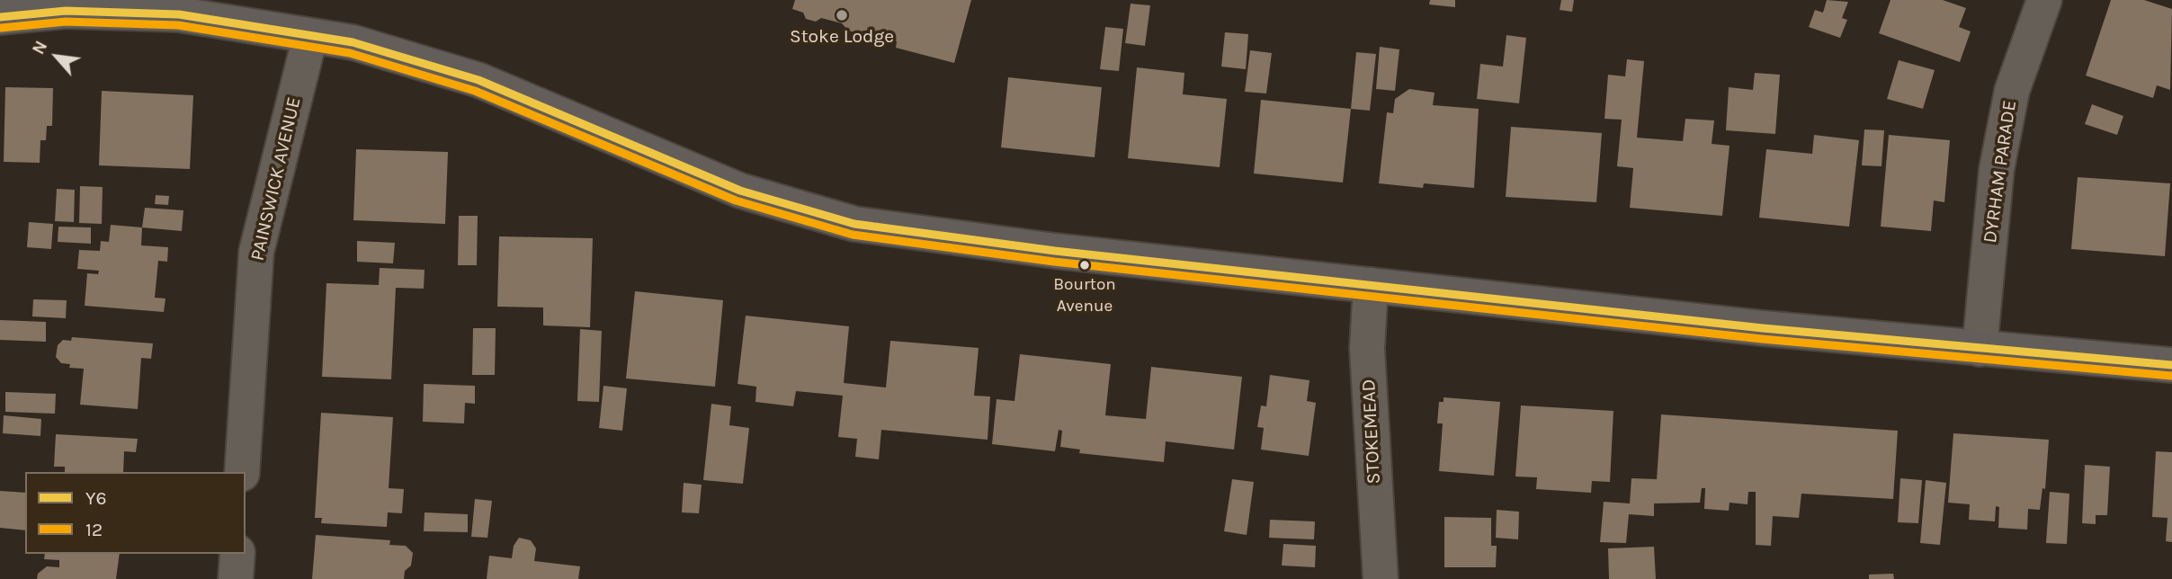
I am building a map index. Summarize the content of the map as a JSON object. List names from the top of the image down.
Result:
{
  "streets": {
    "street": ["DYRHAM PARADE", "PAINSWICK AVENUE", "STOKEMEAD"]
  },
  "places": ["Stoke Lodge", "Bourton Avenue"],
  "lines": ["transit line Y6", "transit line 12"],
  "legend": ["Y6", "12"],
  "north": "top left"
}
